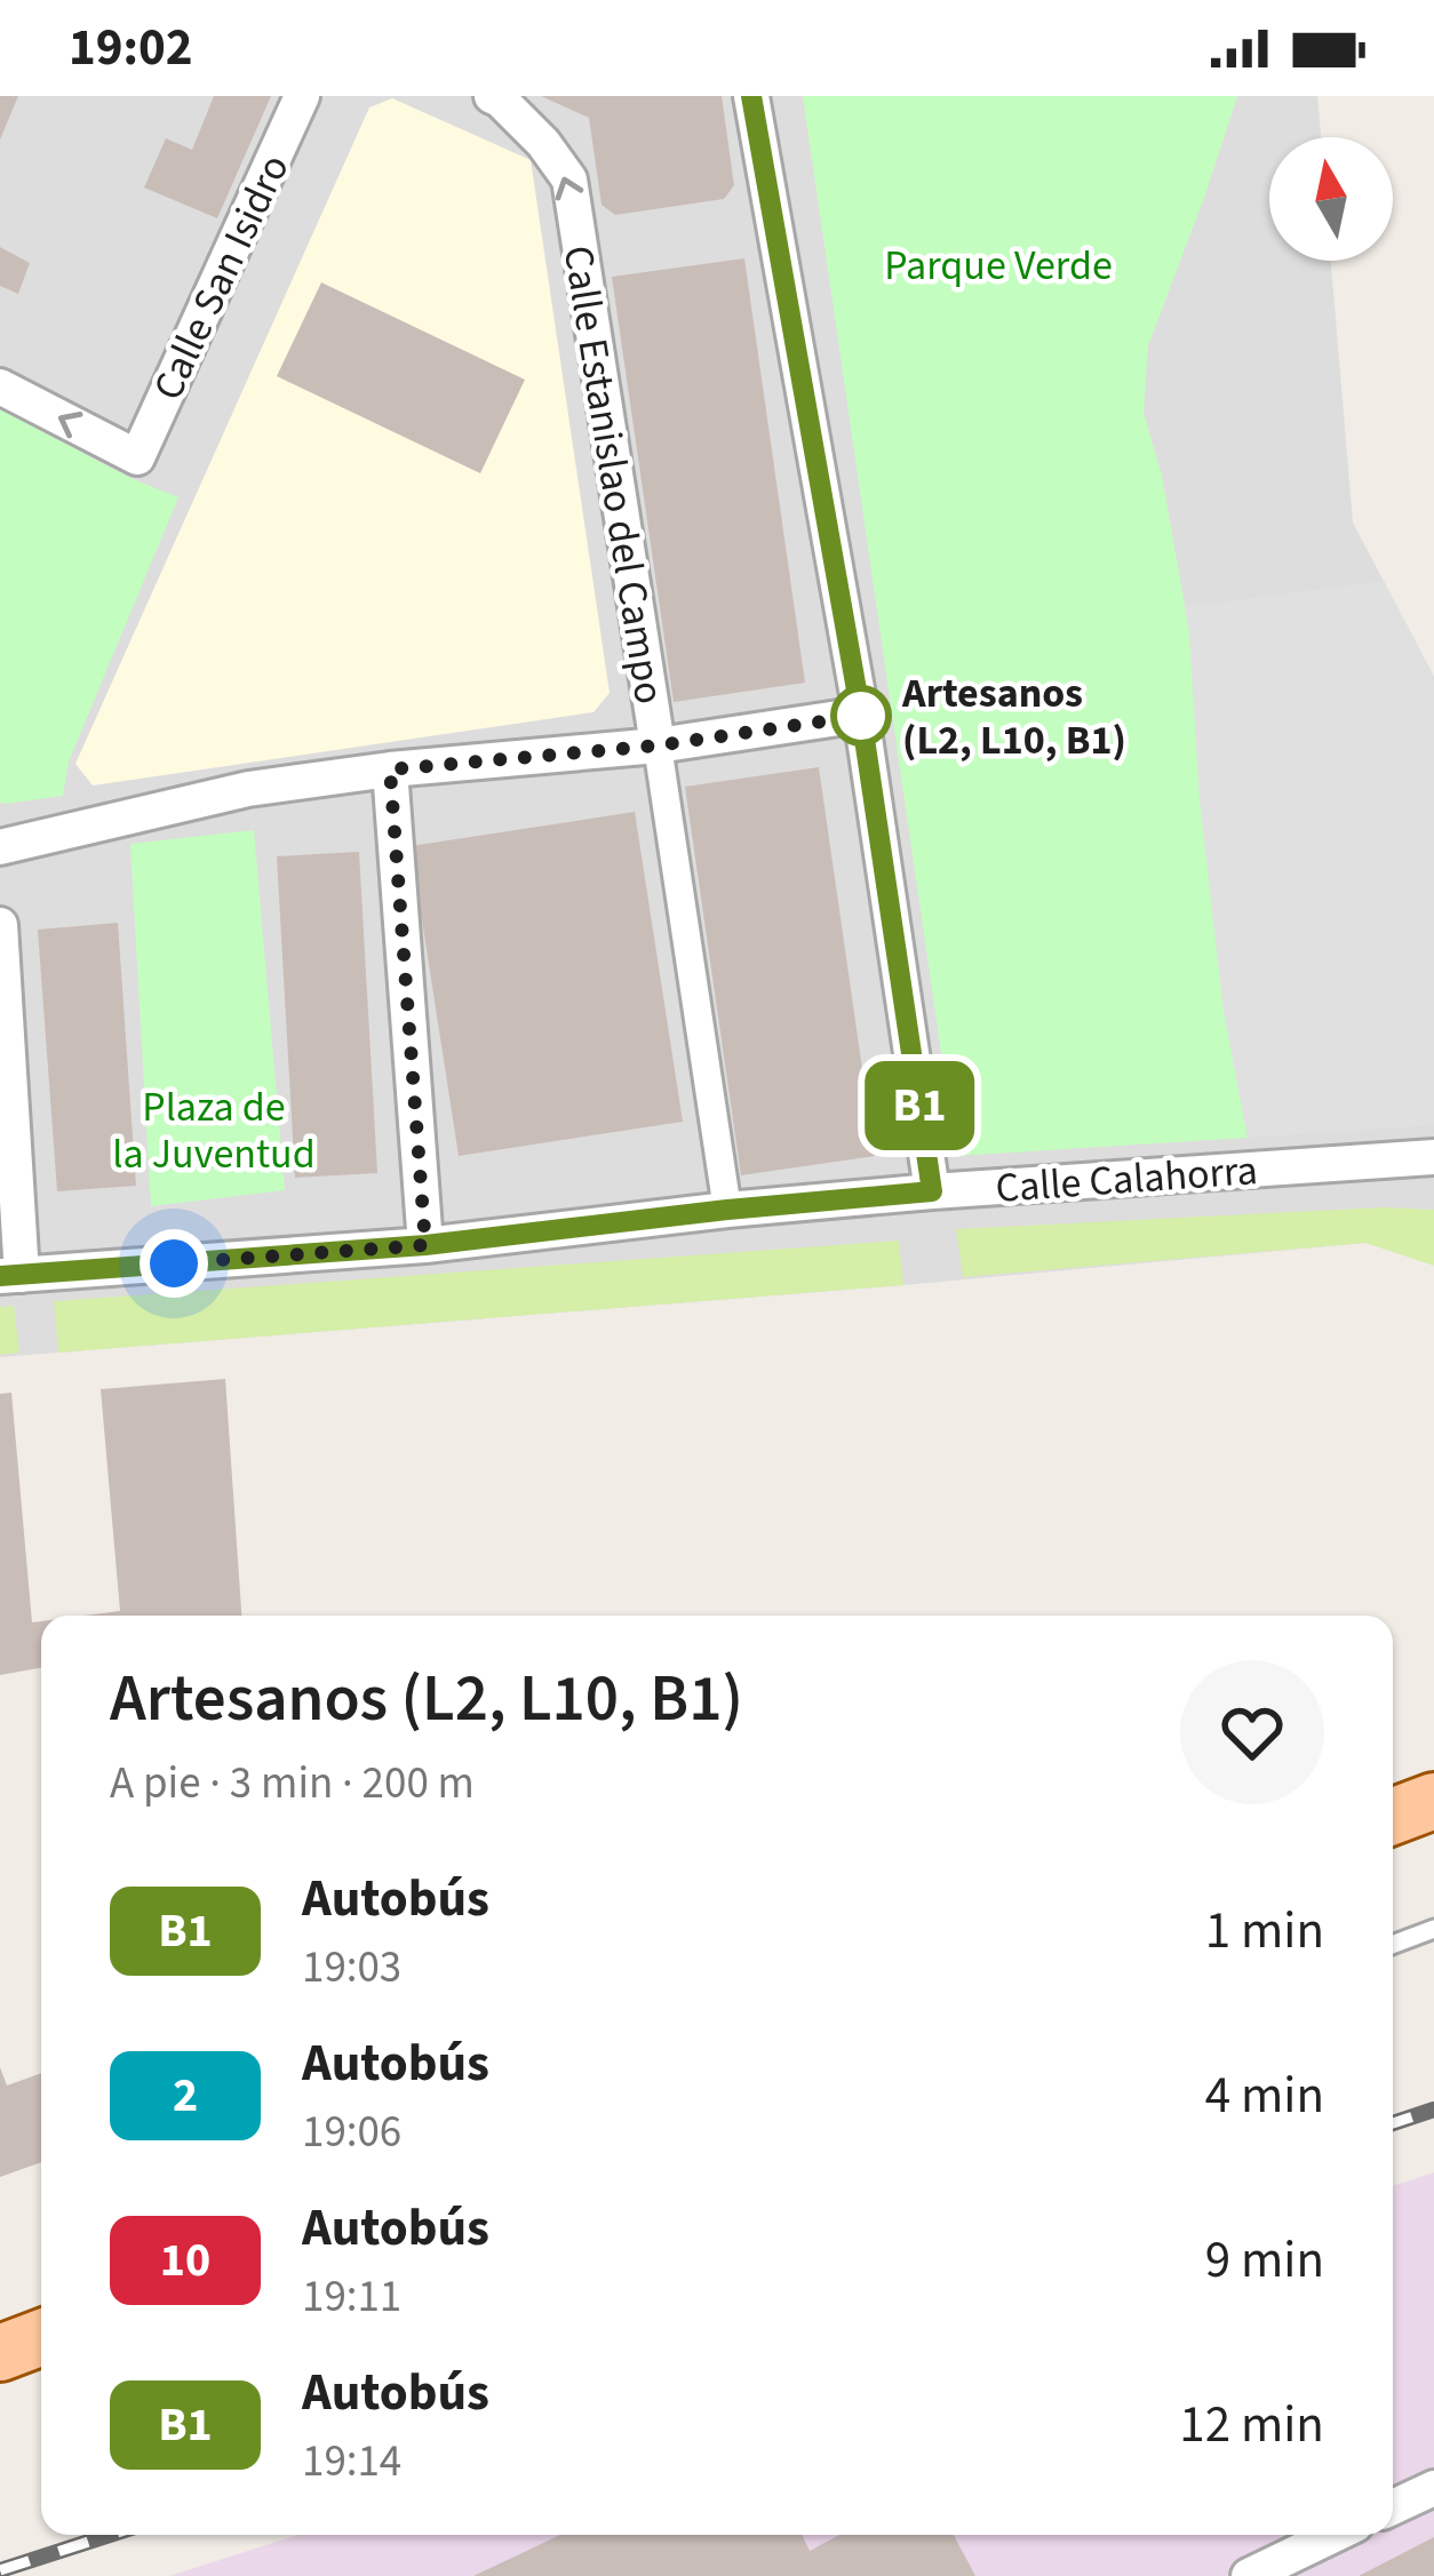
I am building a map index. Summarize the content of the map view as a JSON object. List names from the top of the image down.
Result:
{
  "streets": {
    "street": ["Calle San Isidro", "Calle Estanislao del Campo", "Calle Calahorra"]
  },
  "crossings": [
    ["Calle Estanislao del Campo", "Calle Calahorra"]
  ],
  "parks": ["Parque Verde", "Plaza de la Juventud"],
  "places": ["Artesanos (L2, L10, B1)"],
  "lines": ["bus line B1"],
  "north": "top",
  "page": {
    "status": "19:02",
    "on_map": "B1",
    "heading": ["Artesanos (L2, L10, B1)", "A pie · 3 min · 200 m"],
    "list": [
      {
        "mark": "B1",
        "name": "Autobús",
        "note": "19:03",
        "value": "1 min"
      },
      {
        "mark": "2",
        "name": "Autobús",
        "note": "19:06",
        "value": "4 min"
      },
      {
        "mark": "10",
        "name": "Autobús",
        "note": "19:11",
        "value": "9 min"
      },
      {
        "mark": "B1",
        "name": "Autobús",
        "note": "19:14",
        "value": "12 min"
      }
    ]
  }
}
